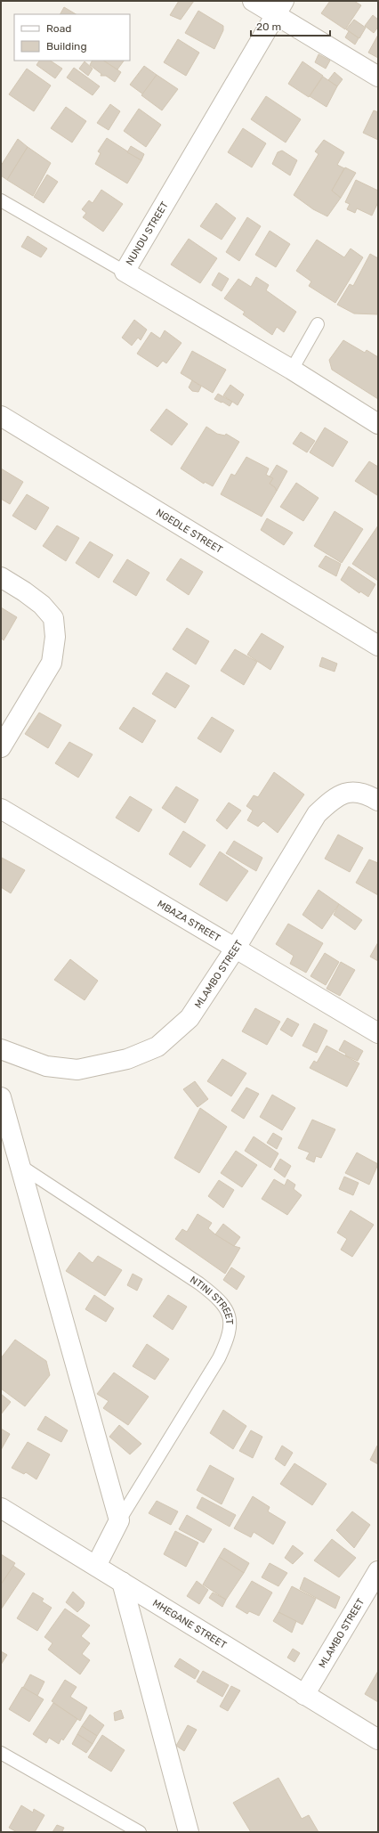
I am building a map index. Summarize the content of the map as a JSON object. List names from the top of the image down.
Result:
{
  "streets": {
    "street": [
      "NUNDU STREET",
      "NGEDLE STREET",
      "MBAZA STREET",
      "MLAMBO STREET",
      "MHEGANE STREET"
    ],
    "lane": ["NTINI STREET"]
  },
  "crossings": [
    ["MBAZA STREET", "MLAMBO STREET"],
    ["MLAMBO STREET", "MHEGANE STREET"]
  ],
  "legend": ["Road", "Building"],
  "scale_bar": "20 m"
}
